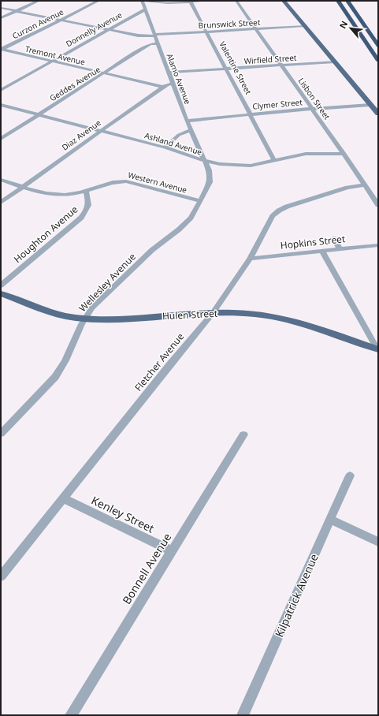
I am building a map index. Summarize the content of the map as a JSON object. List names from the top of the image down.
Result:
{
  "streets": {
    "main road": ["Hulen Street"],
    "street": [
      "Curzon Avenue",
      "Brunswick Street",
      "Donnelly Avenue",
      "Tremont Avenue",
      "Wirfield Street",
      "Valentine Street",
      "Alamo Avenue",
      "Geddes Avenue",
      "Lisbon Street",
      "Clymer Street",
      "Diaz Avenue",
      "Ashland Avenue",
      "Western Avenue",
      "Houghton Avenue",
      "Hopkins Street",
      "Wellesley Avenue",
      "Fletcher Avenue",
      "Kenley Street",
      "Bonnell Avenue",
      "Kilpatrick Avenue"
    ]
  },
  "crossings": [
    ["Curzon Avenue", "Brunswick Street"],
    ["Curzon Avenue", "Tremont Avenue"],
    ["Brunswick Street", "Donnelly Avenue"],
    ["Brunswick Street", "Valentine Street"],
    ["Brunswick Street", "Alamo Avenue"],
    ["Brunswick Street", "Lisbon Street"],
    ["Donnelly Avenue", "Tremont Avenue"],
    ["Donnelly Avenue", "Alamo Avenue"],
    ["Tremont Avenue", "Geddes Avenue"],
    ["Tremont Avenue", "Diaz Avenue"],
    ["Wirfield Street", "Valentine Street"],
    ["Wirfield Street", "Alamo Avenue"],
    ["Wirfield Street", "Lisbon Street"],
    ["Valentine Street", "Clymer Street"],
    ["Valentine Street", "Ashland Avenue"],
    ["Alamo Avenue", "Geddes Avenue"],
    ["Alamo Avenue", "Clymer Street"],
    ["Alamo Avenue", "Diaz Avenue"],
    ["Alamo Avenue", "Ashland Avenue"],
    ["Alamo Avenue", "Wellesley Avenue"],
    ["Geddes Avenue", "Ashland Avenue"],
    ["Lisbon Street", "Clymer Street"],
    ["Lisbon Street", "Ashland Avenue"],
    ["Lisbon Street", "Fletcher Avenue"],
    ["Diaz Avenue", "Ashland Avenue"],
    ["Diaz Avenue", "Western Avenue"],
    ["Ashland Avenue", "Wellesley Avenue"],
    ["Western Avenue", "Houghton Avenue"],
    ["Western Avenue", "Wellesley Avenue"],
    ["Hopkins Street", "Fletcher Avenue"],
    ["Wellesley Avenue", "Hulen Street"],
    ["Hulen Street", "Fletcher Avenue"],
    ["Fletcher Avenue", "Kenley Street"],
    ["Kenley Street", "Bonnell Avenue"]
  ],
  "north": "top left"
}
